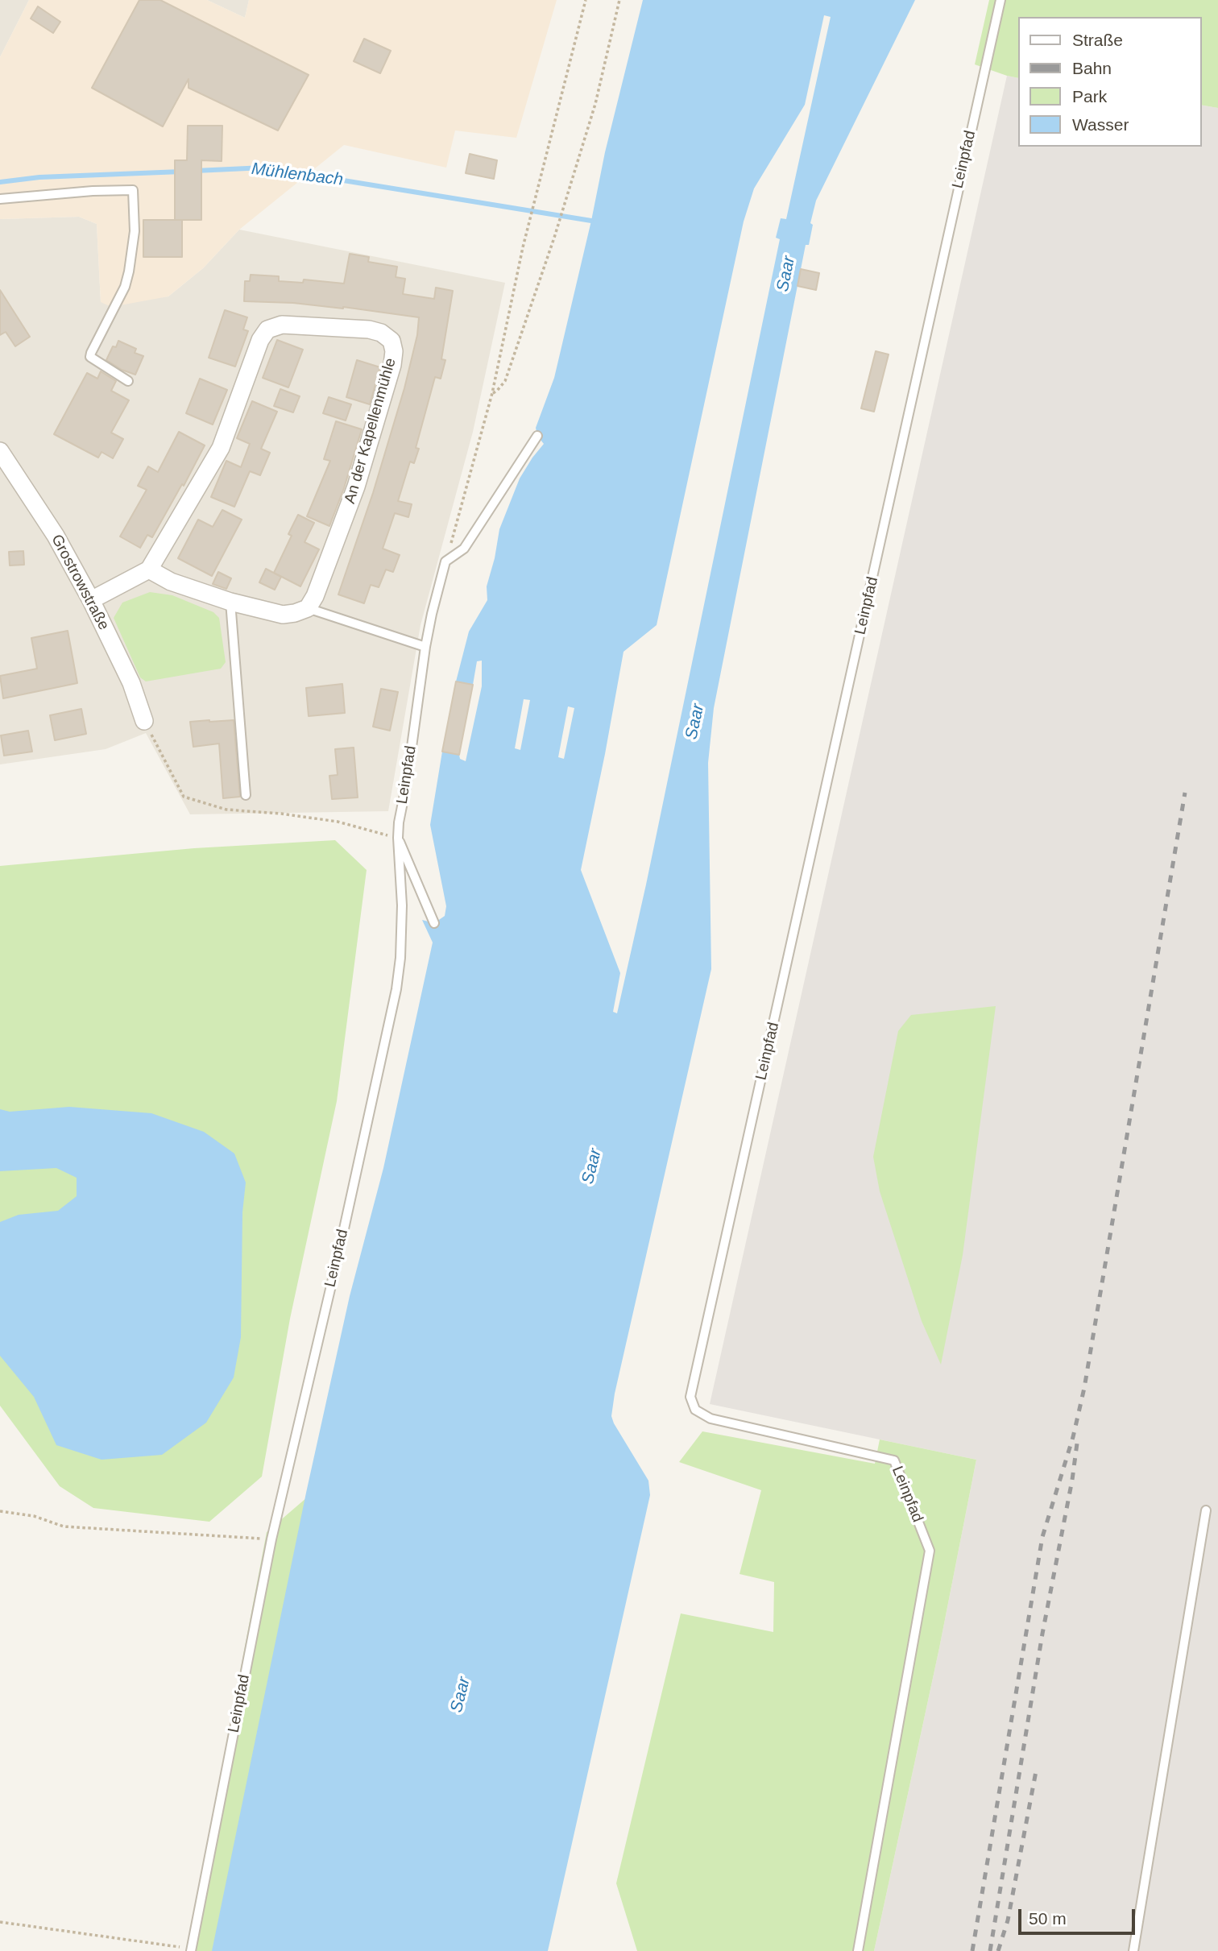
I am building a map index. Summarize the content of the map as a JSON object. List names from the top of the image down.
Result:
{
  "streets": {
    "street": ["An der Kapellenmühle", "Grostrowstraße"],
    "lane": ["Leinpfad"]
  },
  "water": ["Mühlenbach", "Saar"],
  "legend": [
    "Straße",
    "Bahn",
    "Park",
    "Wasser"
  ],
  "scale_bar": "50 m"
}
